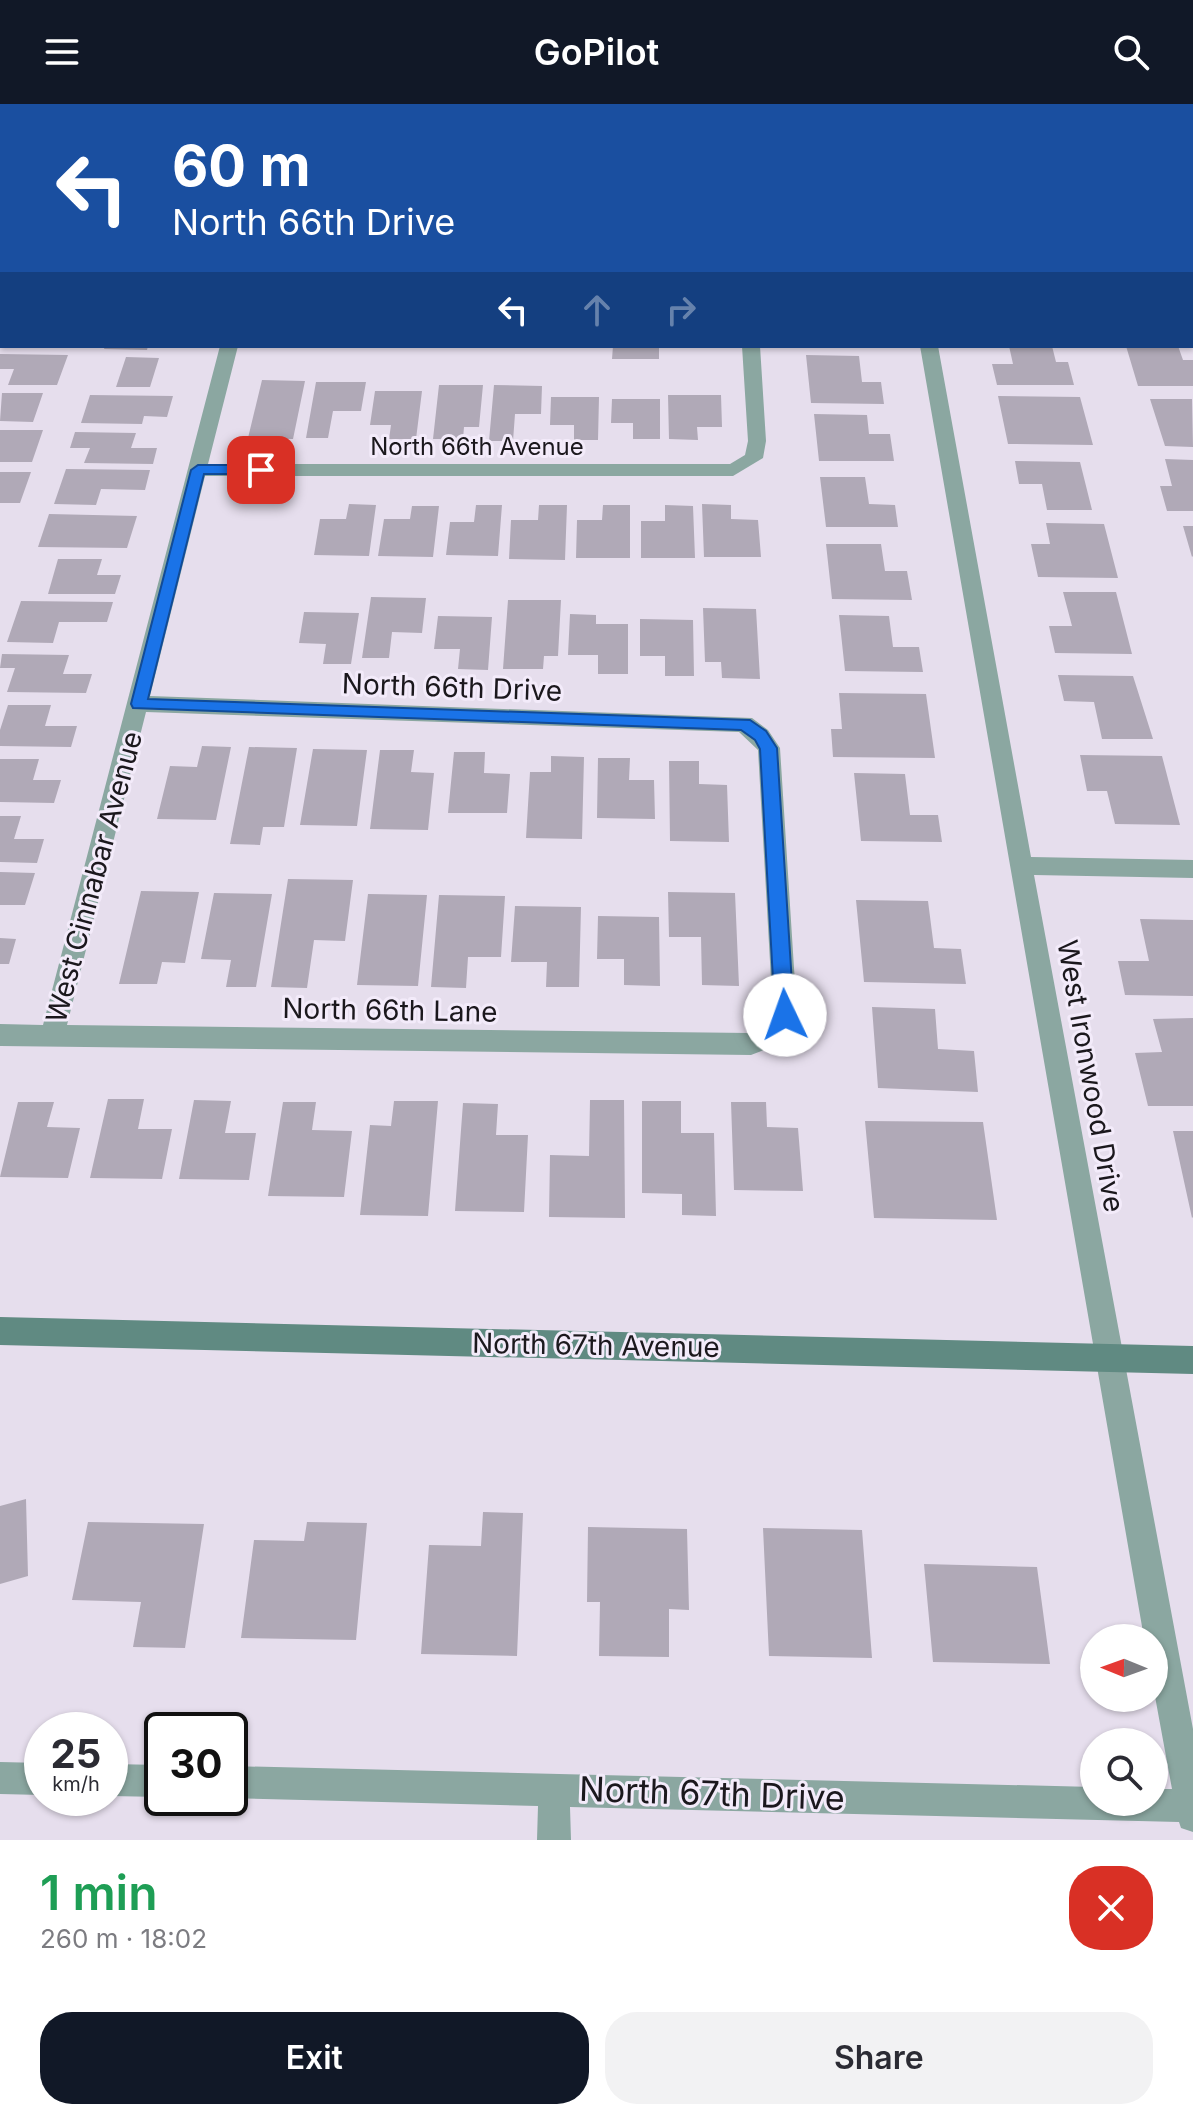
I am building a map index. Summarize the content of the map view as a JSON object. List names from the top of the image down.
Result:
{
  "streets": {
    "main road": ["North 67th Avenue"],
    "street": [
      "North 66th Avenue",
      "North 66th Drive",
      "West Cinnabar Avenue",
      "North 66th Lane",
      "West Ironwood Drive",
      "North 67th Drive"
    ]
  },
  "crossings": [
    ["North 66th Avenue", "West Cinnabar Avenue"],
    ["North 66th Drive", "West Cinnabar Avenue"],
    ["North 66th Drive", "North 66th Lane"],
    ["West Cinnabar Avenue", "North 66th Lane"],
    ["West Ironwood Drive", "North 67th Avenue"],
    ["West Ironwood Drive", "North 67th Drive"]
  ],
  "north": "left",
  "page": {
    "header": "GoPilot",
    "turn": ["60 m", "North 66th Drive"],
    "speed": "25 km/h",
    "limit": "30",
    "heading": ["1 min", "260 m · 18:02"],
    "buttons": ["Exit", "Share"]
  }
}
